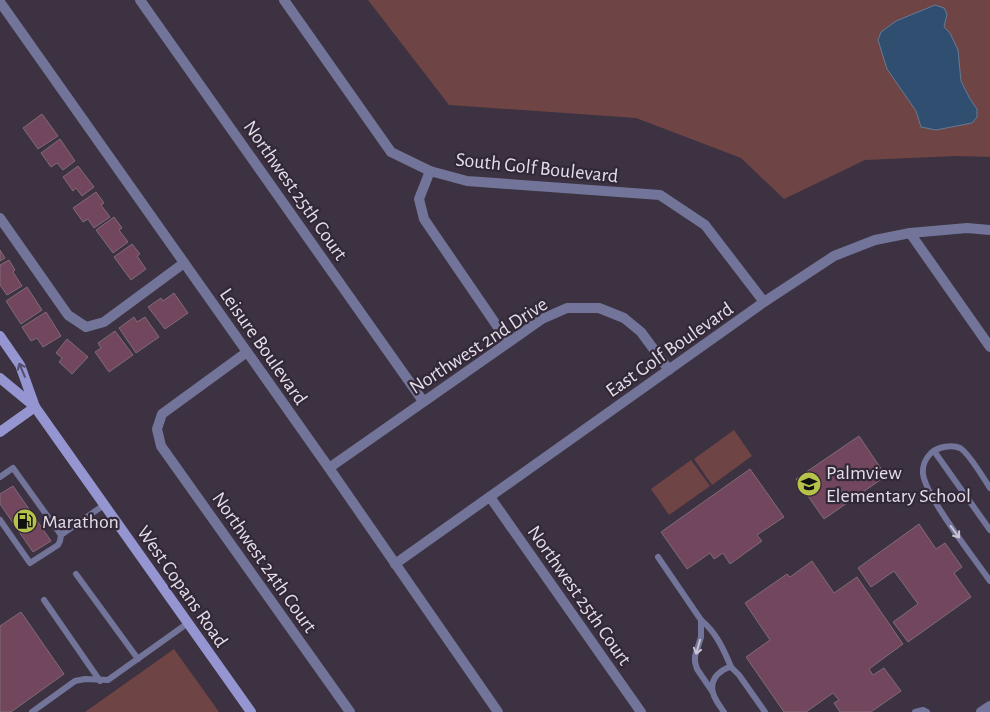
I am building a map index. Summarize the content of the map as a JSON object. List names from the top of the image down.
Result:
{
  "streets": {
    "main road": ["West Copans Road"],
    "street": [
      "South Golf Boulevard",
      "Northwest 25th Court",
      "Northwest 2nd Drive",
      "Leisure Boulevard",
      "East Golf Boulevard",
      "Northwest 24th Court"
    ]
  },
  "crossings": [
    ["South Golf Boulevard", "East Golf Boulevard"],
    ["Northwest 25th Court", "Northwest 2nd Drive"],
    ["Northwest 25th Court", "East Golf Boulevard"],
    ["Northwest 2nd Drive", "Leisure Boulevard"],
    ["Northwest 2nd Drive", "East Golf Boulevard"],
    ["Leisure Boulevard", "East Golf Boulevard"],
    ["Leisure Boulevard", "Northwest 24th Court"]
  ],
  "places": {
    "school or university": ["Palmview Elementary School"],
    "fuel station": ["Marathon"]
  }
}
